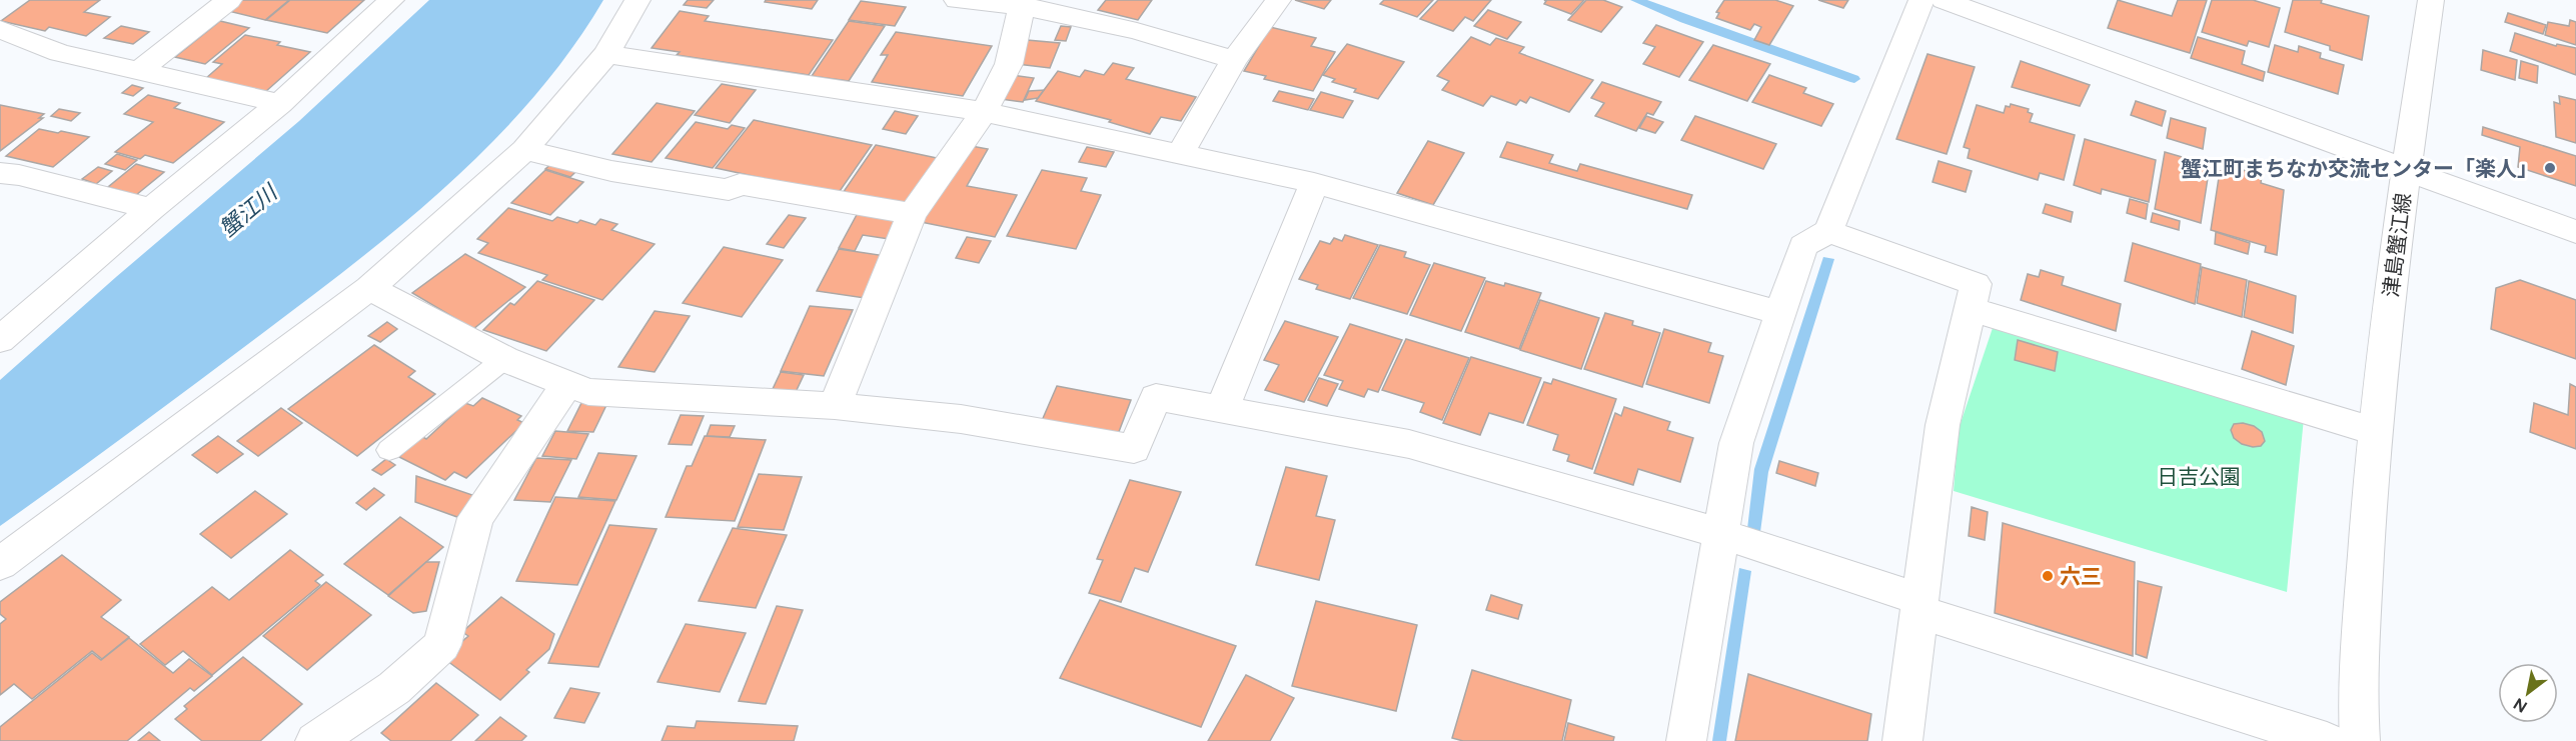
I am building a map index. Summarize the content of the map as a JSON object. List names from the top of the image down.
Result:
{
  "streets": {
    "street": ["津島蟹江線"]
  },
  "water": ["蟹江川"],
  "parks": ["日吉公園"],
  "places": ["蟹江町まちなか交流センター「楽人」", "六三"],
  "north": "bottom left"
}
